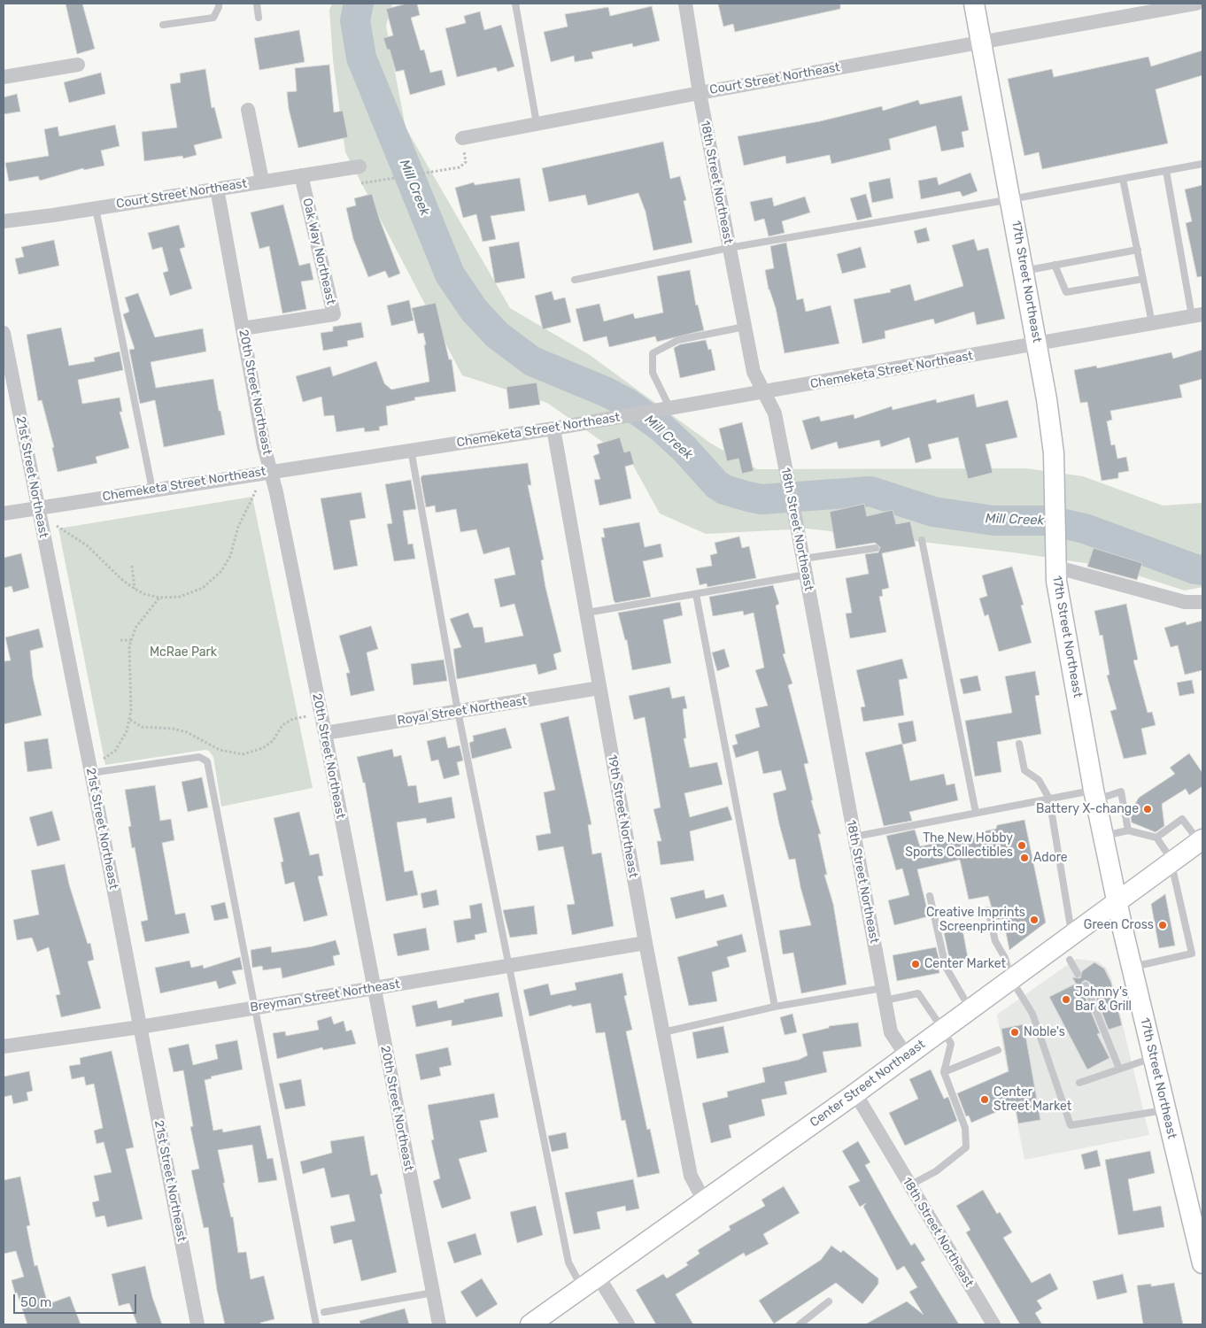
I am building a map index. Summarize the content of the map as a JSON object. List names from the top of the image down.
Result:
{
  "streets": {
    "main road": ["17th Street Northeast", "Center Street Northeast"],
    "street": [
      "Court Street Northeast",
      "18th Street Northeast",
      "Oak Way Northeast",
      "Chemeketa Street Northeast",
      "20th Street Northeast",
      "21st Street Northeast",
      "Royal Street Northeast",
      "19th Street Northeast",
      "Breyman Street Northeast"
    ]
  },
  "crossings": [
    ["Court Street Northeast", "18th Street Northeast"],
    ["Court Street Northeast", "Oak Way Northeast"],
    ["Court Street Northeast", "17th Street Northeast"],
    ["Court Street Northeast", "20th Street Northeast"],
    ["18th Street Northeast", "Chemeketa Street Northeast"],
    ["18th Street Northeast", "Center Street Northeast"],
    ["Oak Way Northeast", "20th Street Northeast"],
    ["17th Street Northeast", "Chemeketa Street Northeast"],
    ["17th Street Northeast", "Center Street Northeast"],
    ["Chemeketa Street Northeast", "20th Street Northeast"],
    ["Chemeketa Street Northeast", "21st Street Northeast"],
    ["Chemeketa Street Northeast", "19th Street Northeast"],
    ["20th Street Northeast", "Royal Street Northeast"],
    ["20th Street Northeast", "Breyman Street Northeast"],
    ["21st Street Northeast", "Breyman Street Northeast"],
    ["Royal Street Northeast", "19th Street Northeast"],
    ["19th Street Northeast", "Breyman Street Northeast"],
    ["19th Street Northeast", "Center Street Northeast"]
  ],
  "water": ["Mill Creek"],
  "parks": ["McRae Park"],
  "places": [
    "Battery X-change",
    "The New Hobby Sports Collectibles",
    "Adore",
    "Creative Imprints Screenprinting",
    "Green Cross",
    "Center Market",
    "Johnny's Bar & Grill",
    "Noble's",
    "Center Street Market"
  ],
  "scale_bar": "50 m"
}
